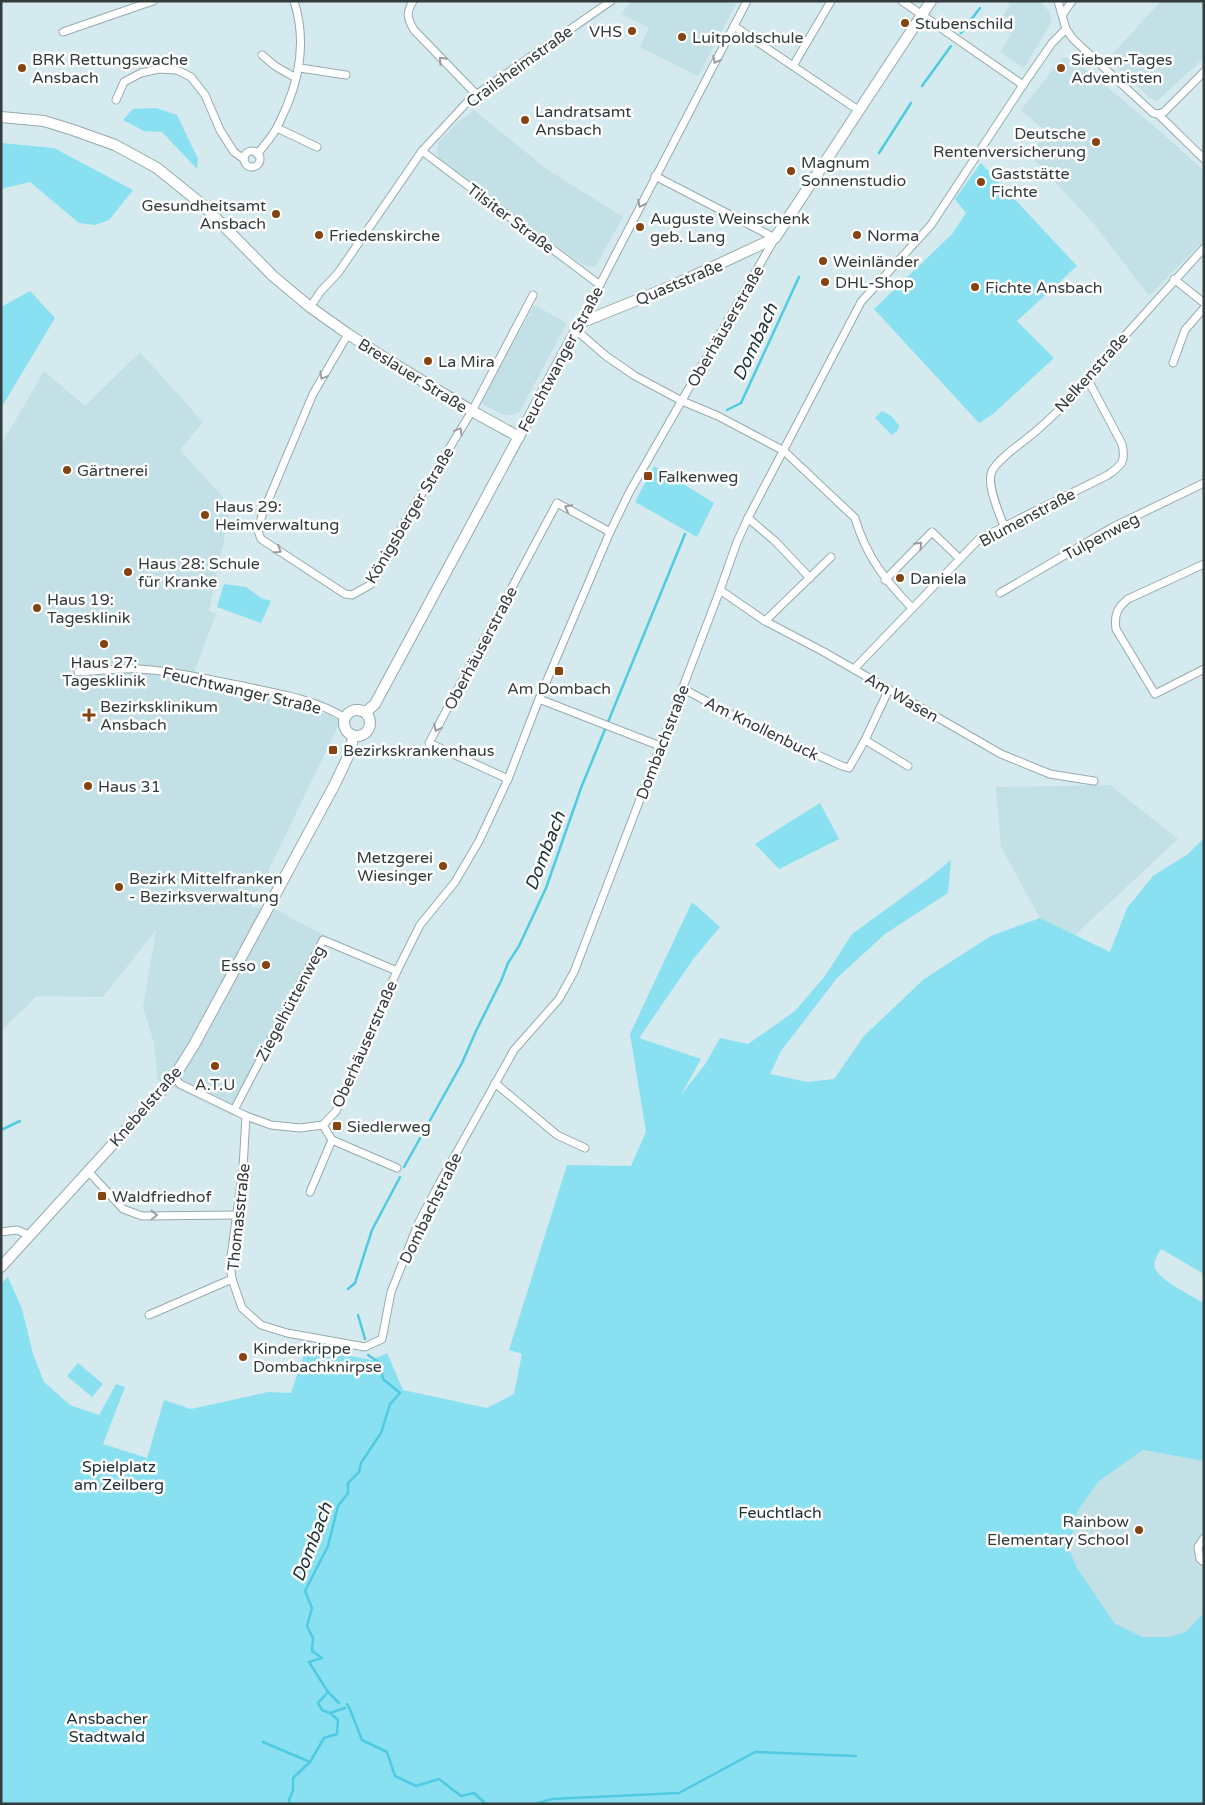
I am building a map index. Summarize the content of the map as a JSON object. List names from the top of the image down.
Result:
{
  "streets": {
    "main road": [
      "Quaststraße",
      "Oberhäuserstraße",
      "Feuchtwanger Straße",
      "Breslauer Straße",
      "Knebelstraße"
    ],
    "street": [
      "Crailsheimstraße",
      "Tilsiter Straße",
      "Nelkenstraße",
      "Königsberger Straße",
      "Blumenstraße",
      "Tulpenweg",
      "Am Wasen",
      "Am Knollenbuck",
      "Dombachstraße",
      "Ziegelhüttenweg",
      "Thomasstraße"
    ]
  },
  "crossings": [
    ["Crailsheimstraße", "Tilsiter Straße"],
    ["Crailsheimstraße", "Breslauer Straße"],
    ["Tilsiter Straße", "Feuchtwanger Straße"],
    ["Quaststraße", "Oberhäuserstraße"],
    ["Quaststraße", "Feuchtwanger Straße"],
    ["Oberhäuserstraße", "Ziegelhüttenweg"],
    ["Oberhäuserstraße", "Thomasstraße"],
    ["Feuchtwanger Straße", "Breslauer Straße"],
    ["Feuchtwanger Straße", "Knebelstraße"],
    ["Nelkenstraße", "Blumenstraße"],
    ["Breslauer Straße", "Königsberger Straße"],
    ["Blumenstraße", "Am Wasen"],
    ["Am Wasen", "Dombachstraße"],
    ["Am Knollenbuck", "Dombachstraße"],
    ["Dombachstraße", "Thomasstraße"]
  ],
  "water": ["Dombach"],
  "parks": ["Spielplatz am Zeilberg", "Feuchtlach", "Ansbacher Stadtwald"],
  "places": {
    "other": [
      "Stubenschild",
      "VHS",
      "Luitpoldschule",
      "BRK Rettungswache Ansbach",
      "Sieben-Tages Adventisten",
      "Landratsamt Ansbach",
      "Deutsche Rentenversicherung",
      "Magnum Sonnenstudio",
      "Gaststätte Fichte",
      "Gesundheitsamt Ansbach",
      "Auguste Weinschenk geb. Lang",
      "Friedenskirche",
      "Norma",
      "Weinländer",
      "DHL-Shop",
      "Fichte Ansbach",
      "La Mira",
      "Gärtnerei",
      "Haus 29: Heimverwaltung",
      "Haus 28: Schule für Kranke",
      "Daniela",
      "Haus 19: Tagesklinik",
      "Haus 27: Tagesklinik",
      "Haus 31",
      "Metzgerei Wiesinger",
      "Bezirk Mittelfranken - Bezirksverwaltung",
      "Esso",
      "A.T.U",
      "Kinderkrippe Dombachknirpse",
      "Rainbow Elementary School"
    ],
    "transit": [
      "Falkenweg",
      "Am Dombach",
      "Bezirkskrankenhaus",
      "Siedlerweg",
      "Waldfriedhof"
    ],
    "health": ["Bezirksklinikum Ansbach"]
  }
}
